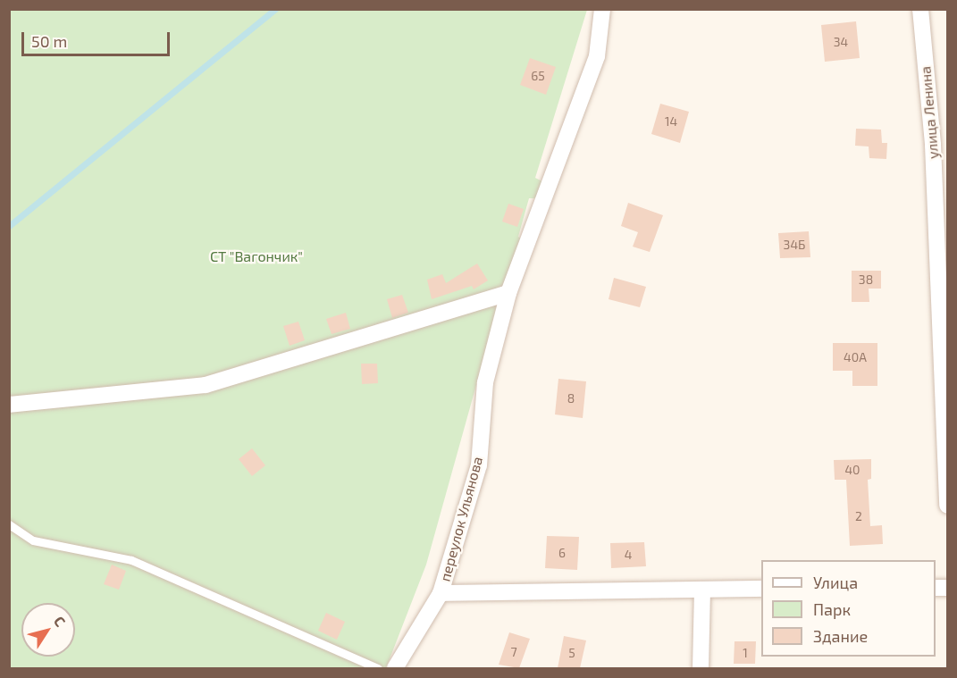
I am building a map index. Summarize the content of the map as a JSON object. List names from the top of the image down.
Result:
{
  "streets": {
    "street": ["улица Ленина", "переулок Ульянова"]
  },
  "parks": ["СТ \"Вагончик\""],
  "house_numbers": [
    "34",
    "65",
    "14",
    "34Б",
    "38",
    "40А",
    "8",
    "40",
    "2",
    "6",
    "4",
    "7",
    "5",
    "1"
  ],
  "legend": ["Улица", "Парк", "Здание"],
  "scale_bar": "50 m",
  "north": "top right"
}
